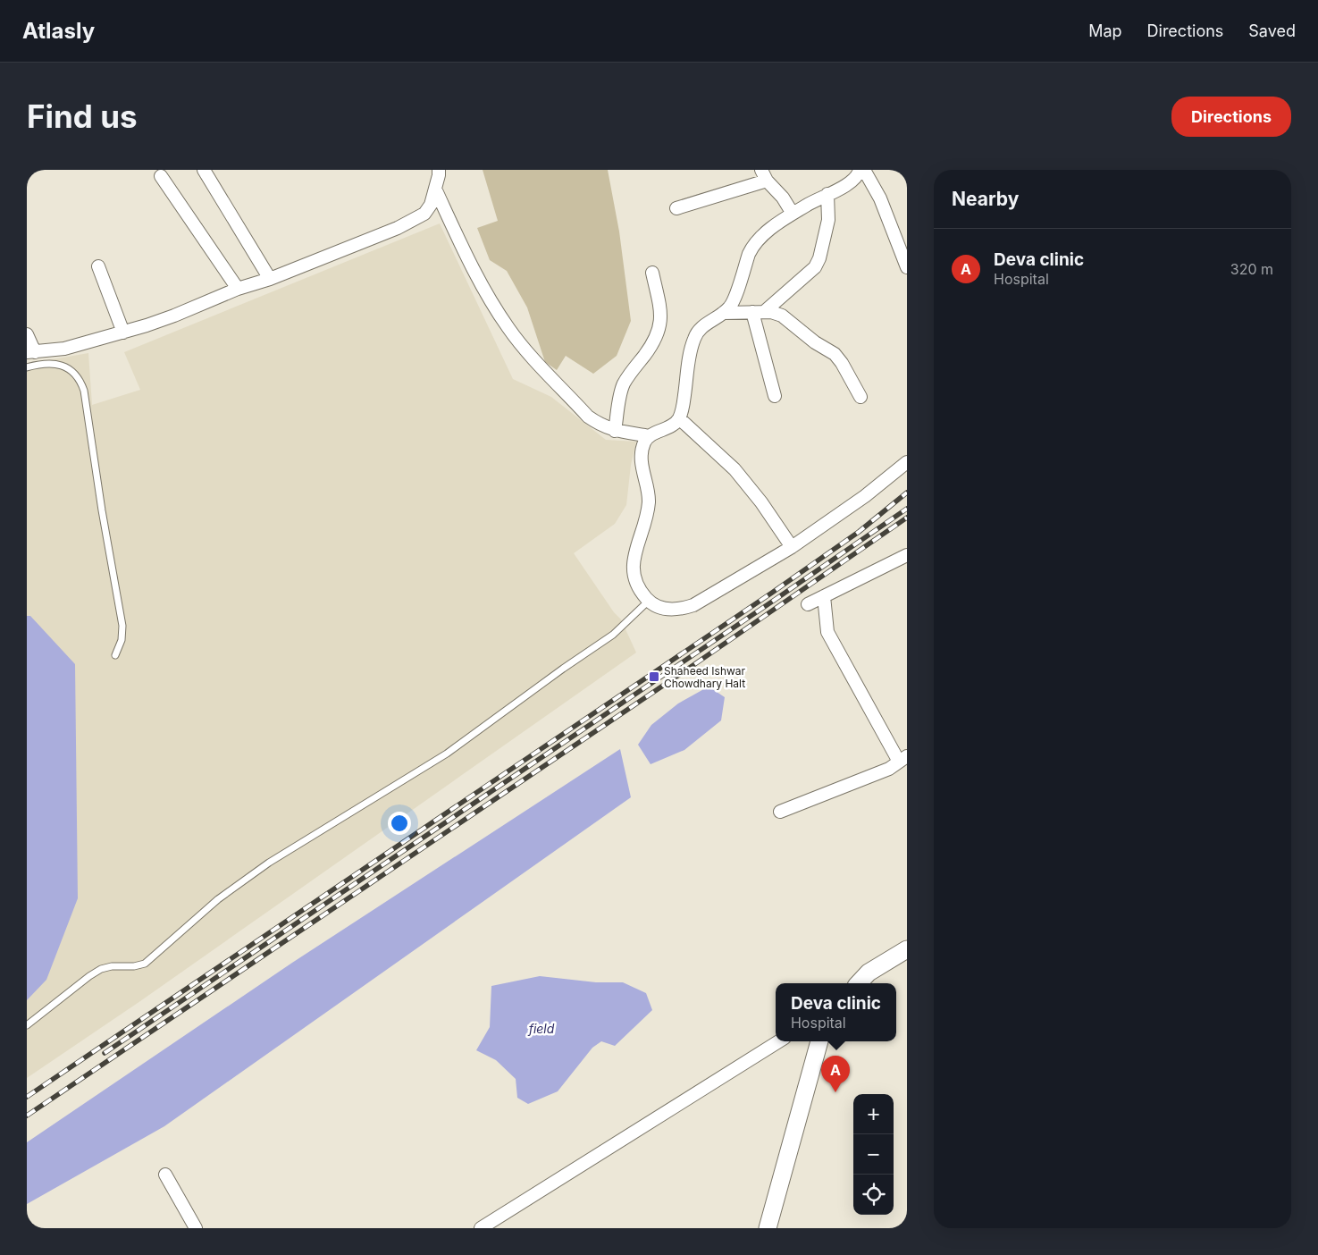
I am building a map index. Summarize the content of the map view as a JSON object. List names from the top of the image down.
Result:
{
  "water": ["field"],
  "places": {
    "transit": ["Shaheed Ishwar Chowdhary Halt"]
  },
  "page": {
    "header": "Atlasly",
    "nav": ["Map", "Directions", "Saved"],
    "buttons": "Directions",
    "title": "Find us",
    "heading": "Nearby",
    "list": [
      {
        "mark": "A",
        "name": "Deva clinic",
        "note": "Hospital",
        "value": "320 m"
      }
    ],
    "popup": ["Deva clinic", "Hospital"],
    "pins": "A",
    "map_buttons": ["+", "−"]
  }
}
